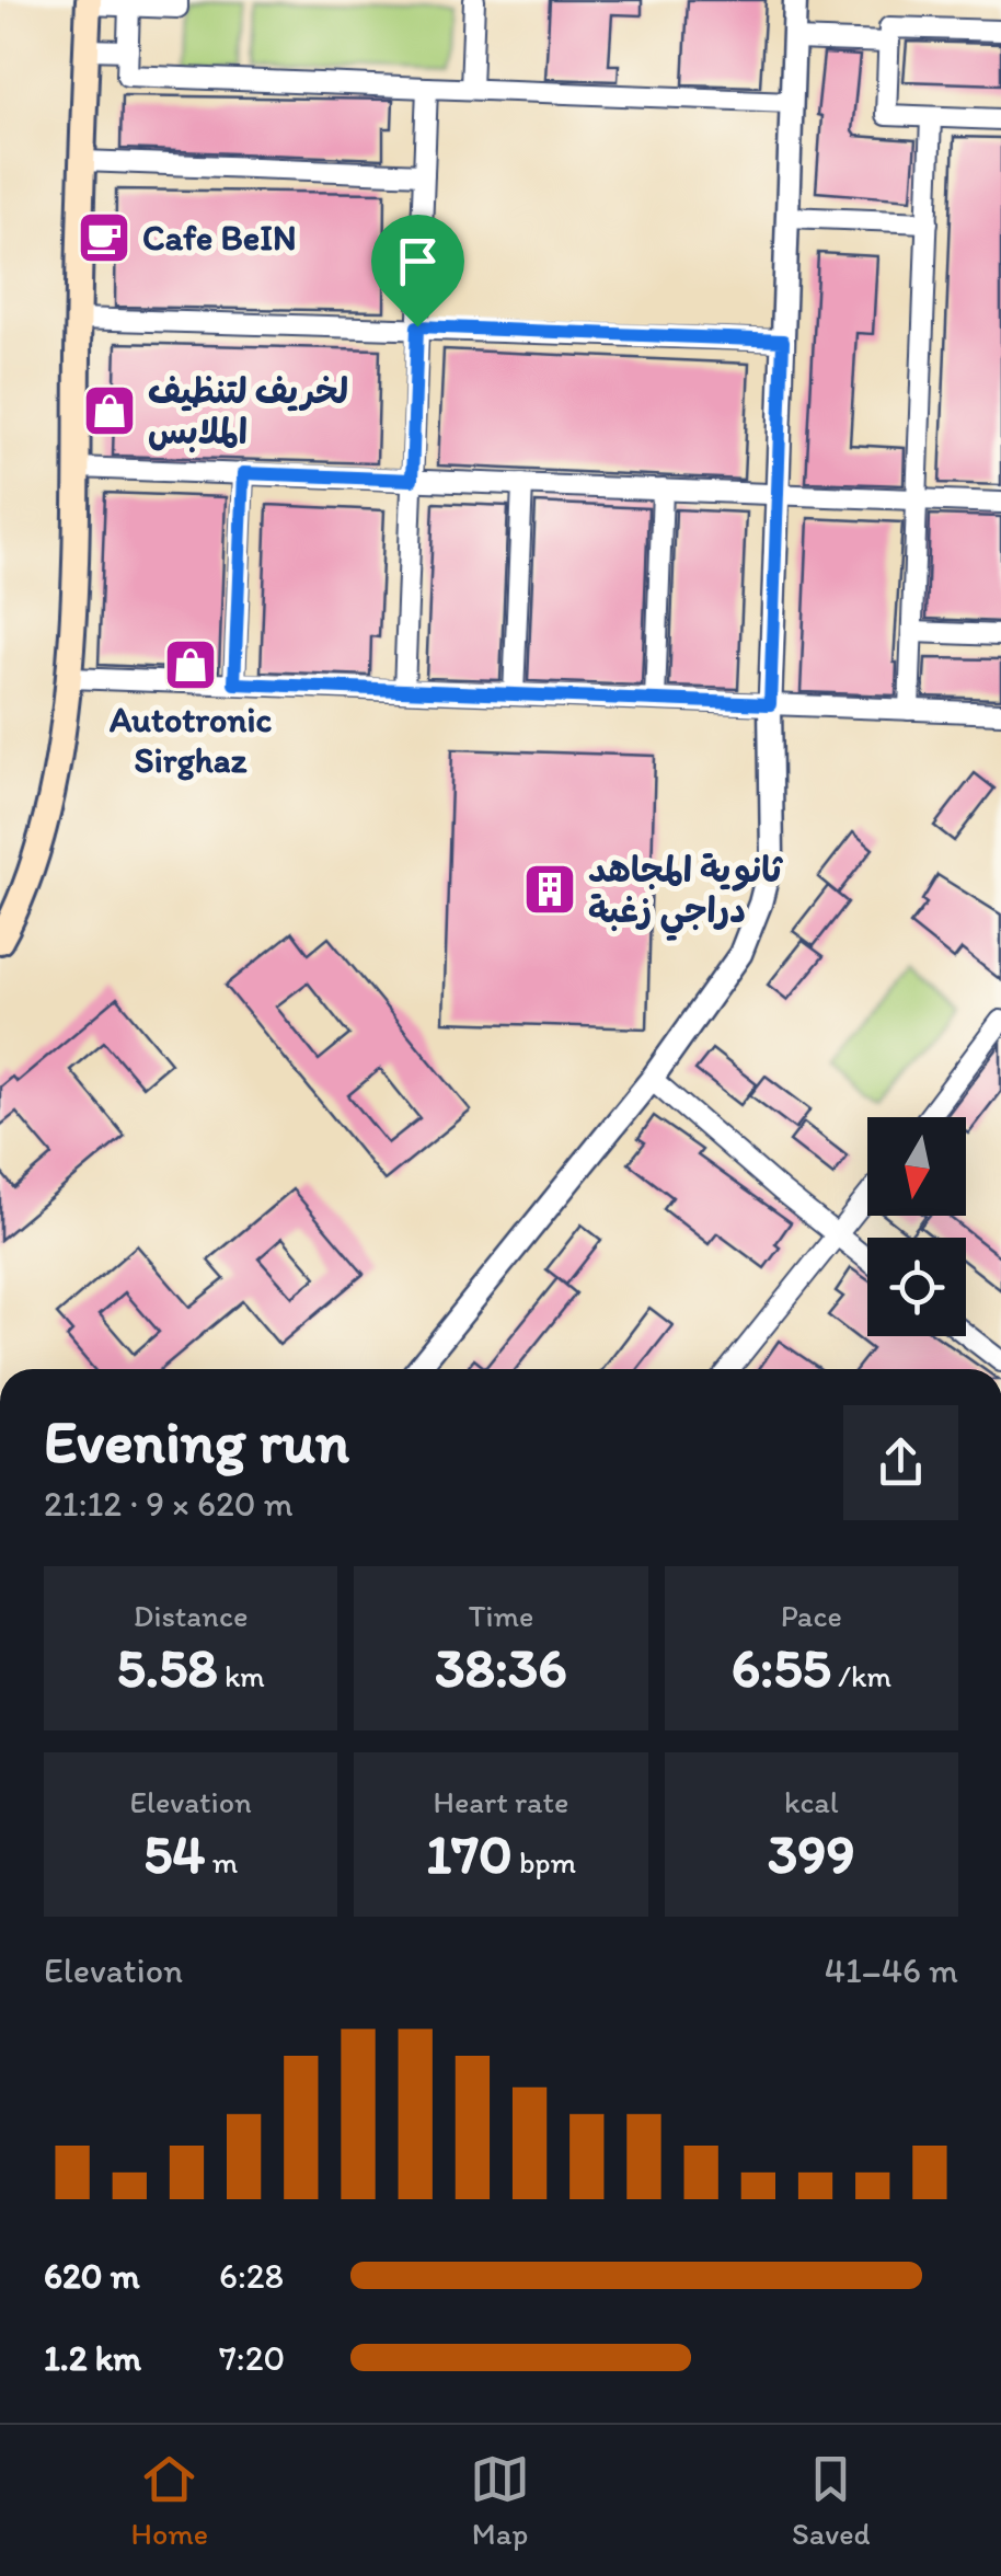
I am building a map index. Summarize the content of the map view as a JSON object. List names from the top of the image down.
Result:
{
  "places": {
    "cafe": ["Cafe BeIN"],
    "shop": ["لخريف لتنظيف الملابس", "Autotronic Sirghaz"],
    "building": ["ثانوية المجاهد دراجي زغبة"]
  },
  "north": "bottom",
  "page": {
    "heading": ["Evening run", "21:12 · 9 × 620 m"],
    "stats": [
      ["Distance", "5.58 km"],
      ["Time", "38:36"],
      ["Pace", "6:55 /km"],
      ["Elevation", "54 m"],
      ["Heart rate", "170 bpm"],
      ["kcal", "399"]
    ],
    "chart": ["Elevation", "41–46 m"],
    "list": [
      {
        "name": "620 m",
        "note": "6:28"
      },
      {
        "name": "1.2 km",
        "note": "7:20"
      }
    ],
    "tabs": ["Home", "Map", "Saved"]
  }
}
